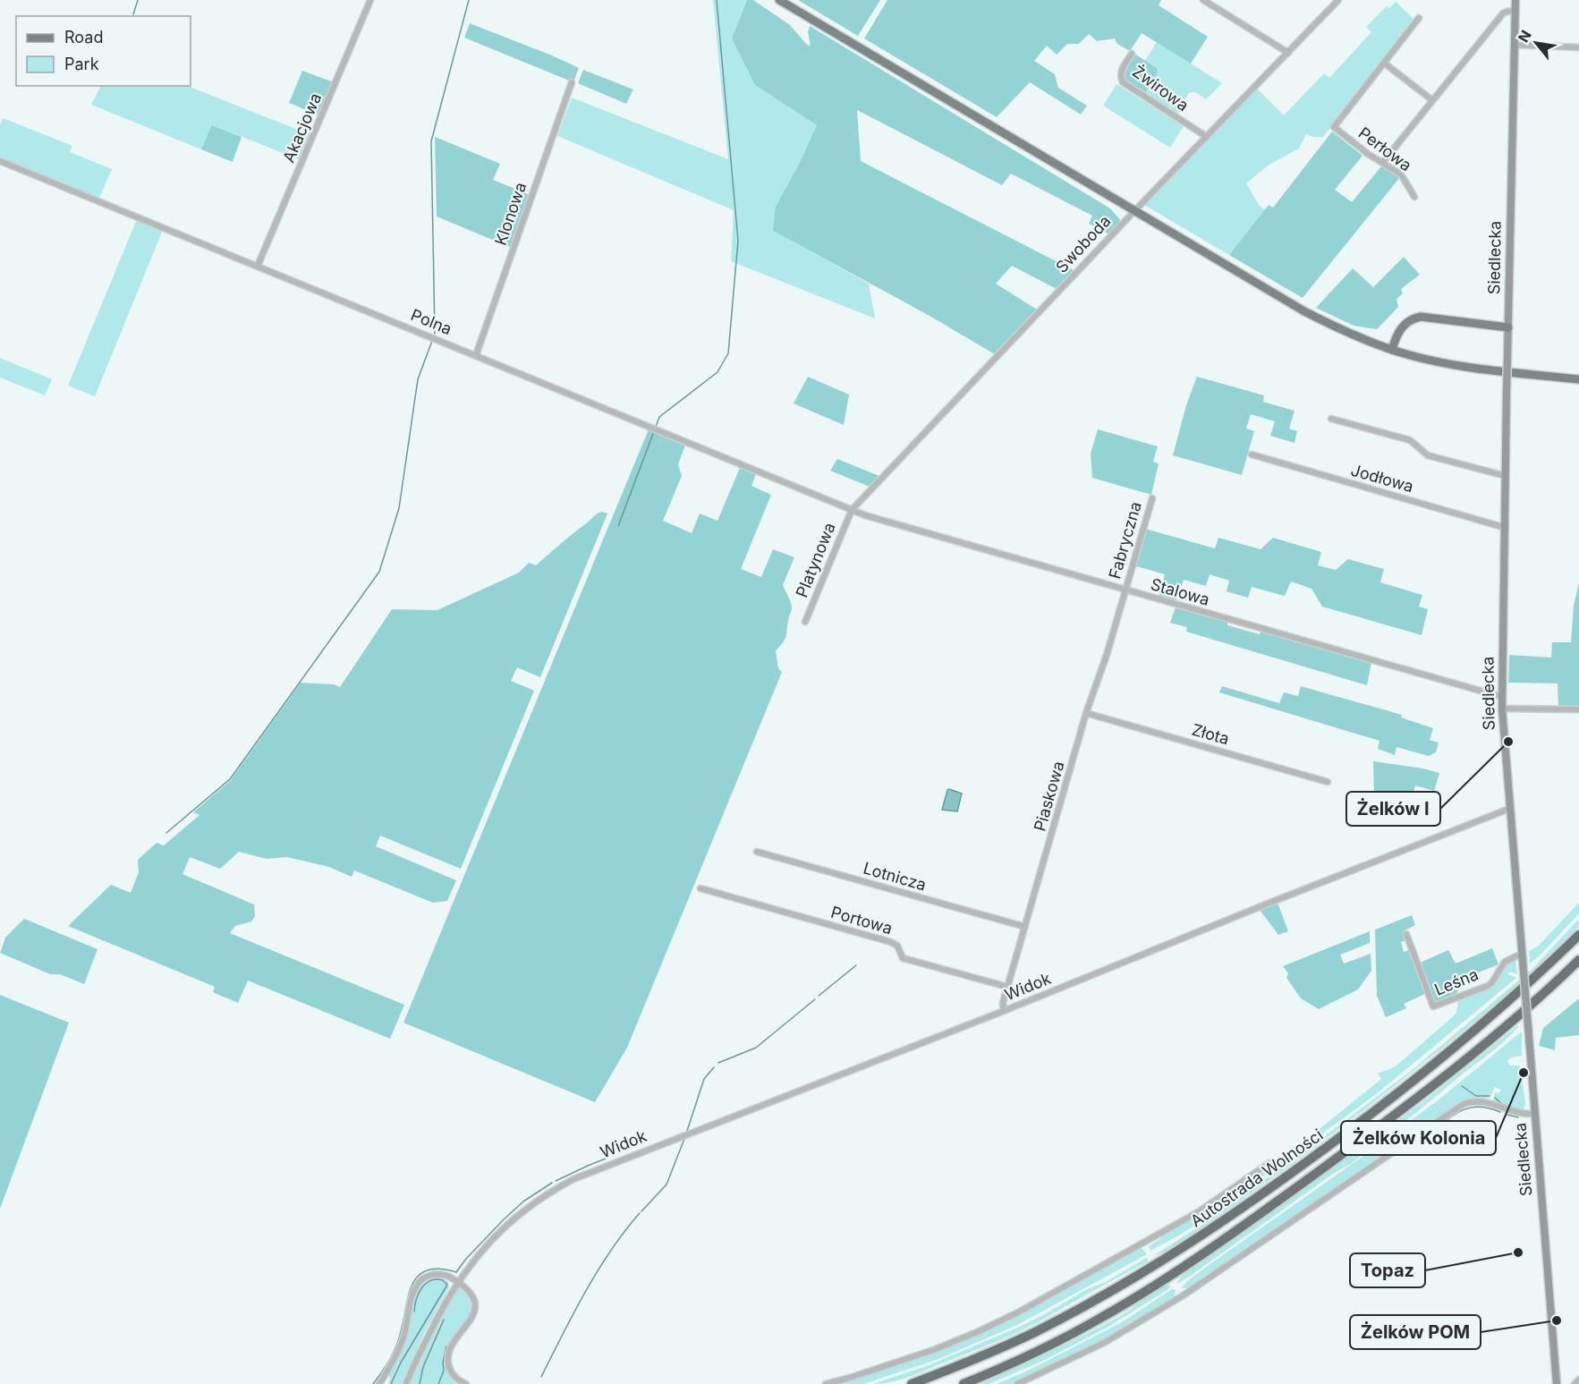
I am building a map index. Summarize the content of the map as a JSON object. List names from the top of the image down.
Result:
{
  "streets": {
    "highway": ["Autostrada Wolności"],
    "main road": ["Siedlecka"],
    "street": [
      "Żwirowa",
      "Akacjowa",
      "Perłowa",
      "Klonowa",
      "Swoboda",
      "Polna",
      "Jodłowa",
      "Fabryczna",
      "Platynowa",
      "Stalowa",
      "Złota",
      "Piaskowa",
      "Lotnicza",
      "Portowa",
      "Leśna",
      "Widok"
    ]
  },
  "crossings": [
    ["Żwirowa", "Swoboda"],
    ["Akacjowa", "Polna"],
    ["Klonowa", "Polna"],
    ["Swoboda", "Polna"],
    ["Swoboda", "Platynowa"],
    ["Swoboda", "Stalowa"],
    ["Siedlecka", "Jodłowa"],
    ["Siedlecka", "Stalowa"],
    ["Siedlecka", "Leśna"],
    ["Siedlecka", "Widok"],
    ["Polna", "Platynowa"],
    ["Polna", "Stalowa"],
    ["Fabryczna", "Stalowa"],
    ["Fabryczna", "Piaskowa"],
    ["Platynowa", "Stalowa"],
    ["Stalowa", "Piaskowa"],
    ["Złota", "Piaskowa"],
    ["Piaskowa", "Lotnicza"],
    ["Piaskowa", "Portowa"],
    ["Piaskowa", "Widok"]
  ],
  "places": [
    "Żelków I",
    "Żelków Kolonia",
    "Topaz",
    "Żelków POM"
  ],
  "legend": ["Road", "Park"],
  "north": "top left"
}
